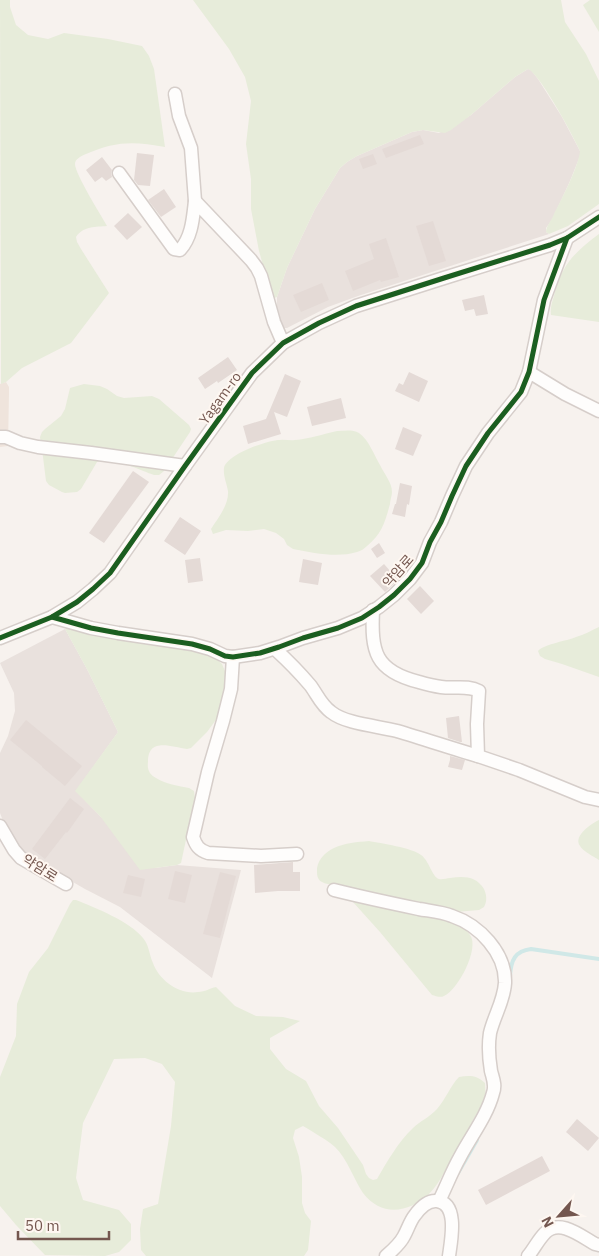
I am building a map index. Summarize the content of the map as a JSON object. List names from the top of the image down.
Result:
{
  "streets": {
    "street": ["Yagam-ro", "약암로"]
  },
  "crossings": [
    ["Yagam-ro", "약암로"]
  ],
  "scale_bar": "50 m",
  "north": "bottom left"
}
